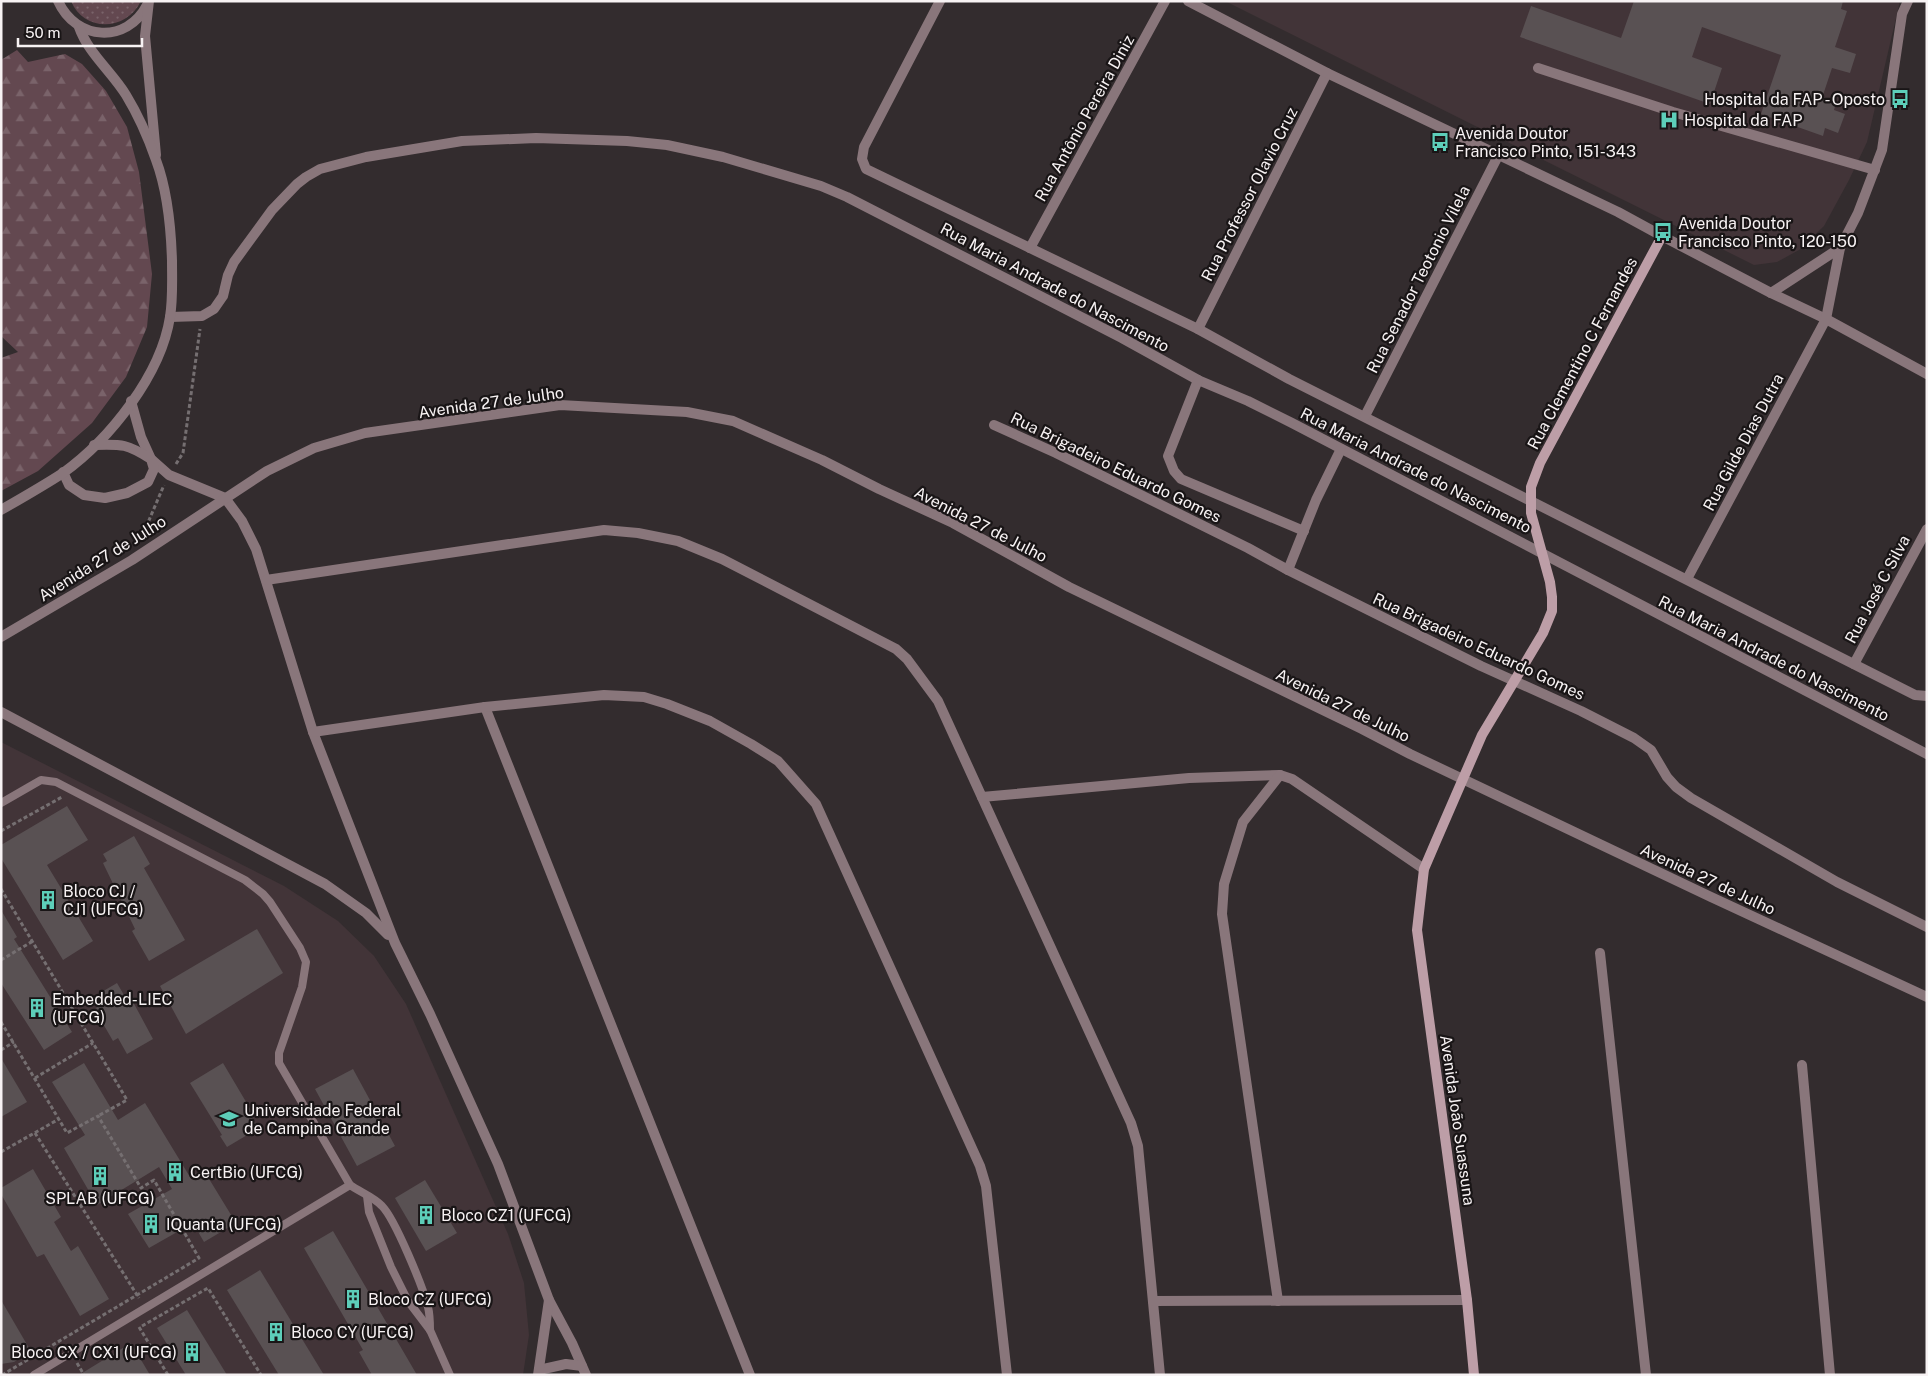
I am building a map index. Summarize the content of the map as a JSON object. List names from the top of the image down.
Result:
{
  "streets": {
    "main road": ["Rua Clementino C Fernandes", "Avenida João Suassuna"],
    "street": [
      "Rua Antônio Pereira Diniz",
      "Rua Professor Olavio Cruz",
      "Rua Senador Teotonio Vilela",
      "Rua Maria Andrade do Nascimento",
      "Avenida 27 de Julho",
      "Rua Gilde Dias Dutra",
      "Rua Brigadeiro Eduardo Gomes",
      "Rua José C Silva"
    ]
  },
  "crossings": [
    ["Rua Antônio Pereira Diniz", "Rua Maria Andrade do Nascimento"],
    ["Rua Professor Olavio Cruz", "Rua Maria Andrade do Nascimento"],
    ["Rua Senador Teotonio Vilela", "Rua Maria Andrade do Nascimento"],
    ["Rua Maria Andrade do Nascimento", "Rua Clementino C Fernandes"],
    ["Rua Maria Andrade do Nascimento", "Rua Gilde Dias Dutra"],
    ["Rua Maria Andrade do Nascimento", "Rua José C Silva"]
  ],
  "places": {
    "bus stop": ["Hospital da FAP - Oposto", "Avenida Doutor Francisco Pinto, 151-343", "Avenida Doutor Francisco Pinto, 120-150"],
    "hospital": ["Hospital da FAP"],
    "building": [
      "Bloco CJ / CJ1 (UFCG)",
      "Embedded-LIEC (UFCG)",
      "CertBio (UFCG)",
      "SPLAB (UFCG)",
      "Bloco CZ1 (UFCG)",
      "IQuanta (UFCG)",
      "Bloco CZ (UFCG)",
      "Bloco CY (UFCG)",
      "Bloco CX / CX1 (UFCG)"
    ],
    "school or university": ["Universidade Federal de Campina Grande"]
  },
  "scale_bar": "50 m"
}
